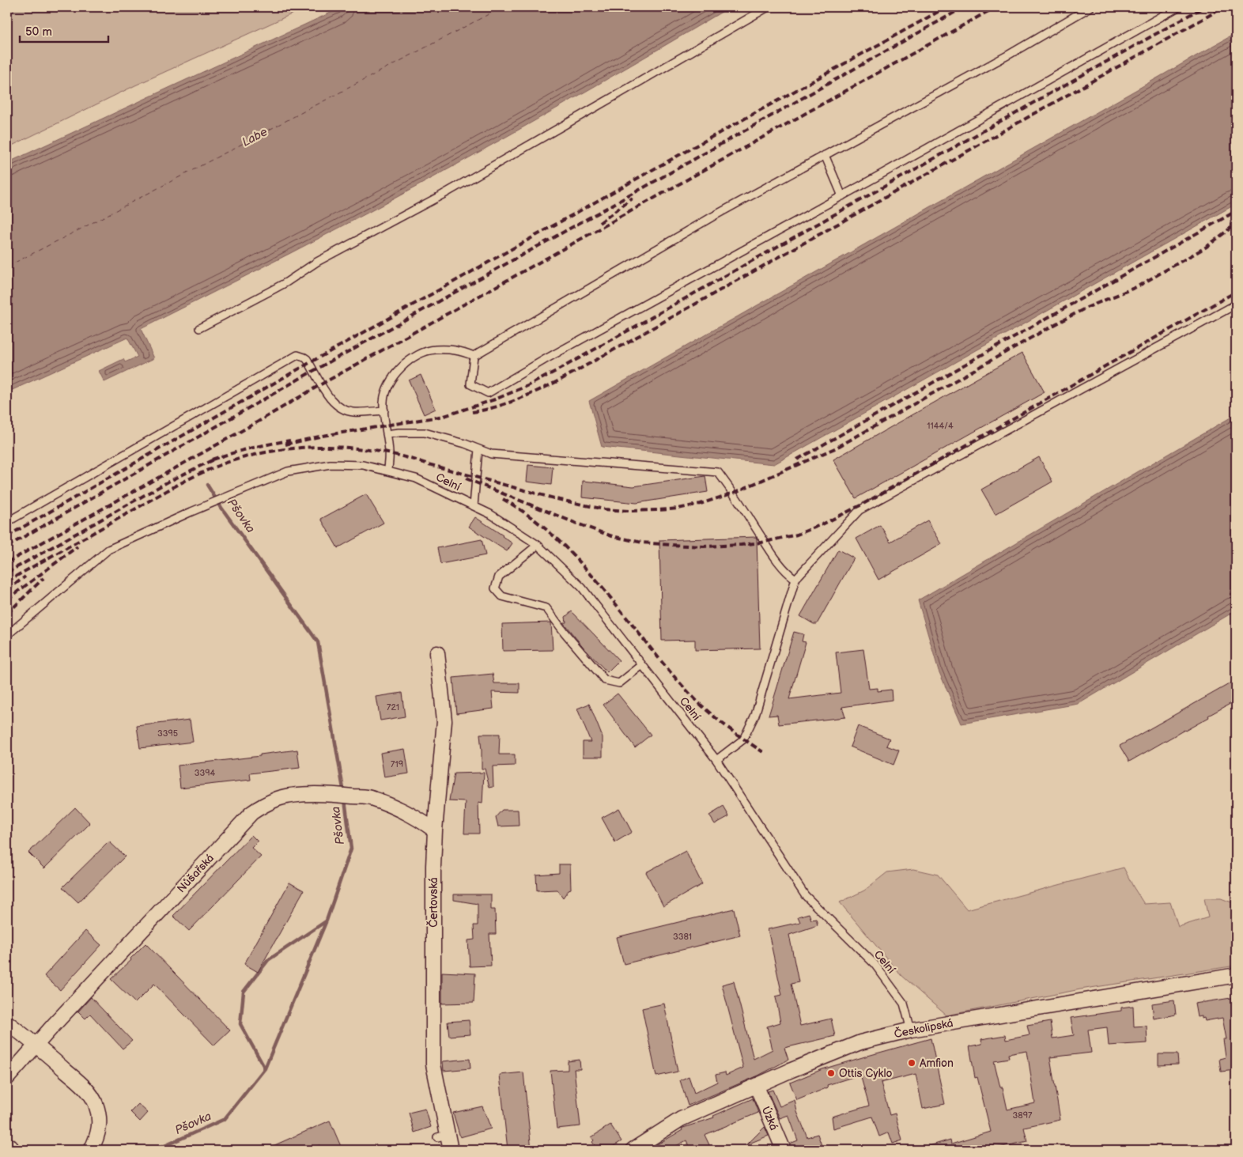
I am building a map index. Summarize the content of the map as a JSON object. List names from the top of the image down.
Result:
{
  "streets": {
    "street": [
      "Nůšařská",
      "Čertovská",
      "Českolipská",
      "Úzká"
    ],
    "lane": ["Celní"]
  },
  "crossings": [
    ["Celní", "Českolipská"],
    ["Nůšařská", "Čertovská"],
    ["Českolipská", "Úzká"]
  ],
  "water": ["Labe", "Pšovka"],
  "places": ["Amfion", "Ottis Cyklo"],
  "house_numbers": [
    "1144/4",
    "721",
    "3395",
    "719",
    "3394",
    "3381",
    "3897"
  ],
  "scale_bar": "50 m"
}
